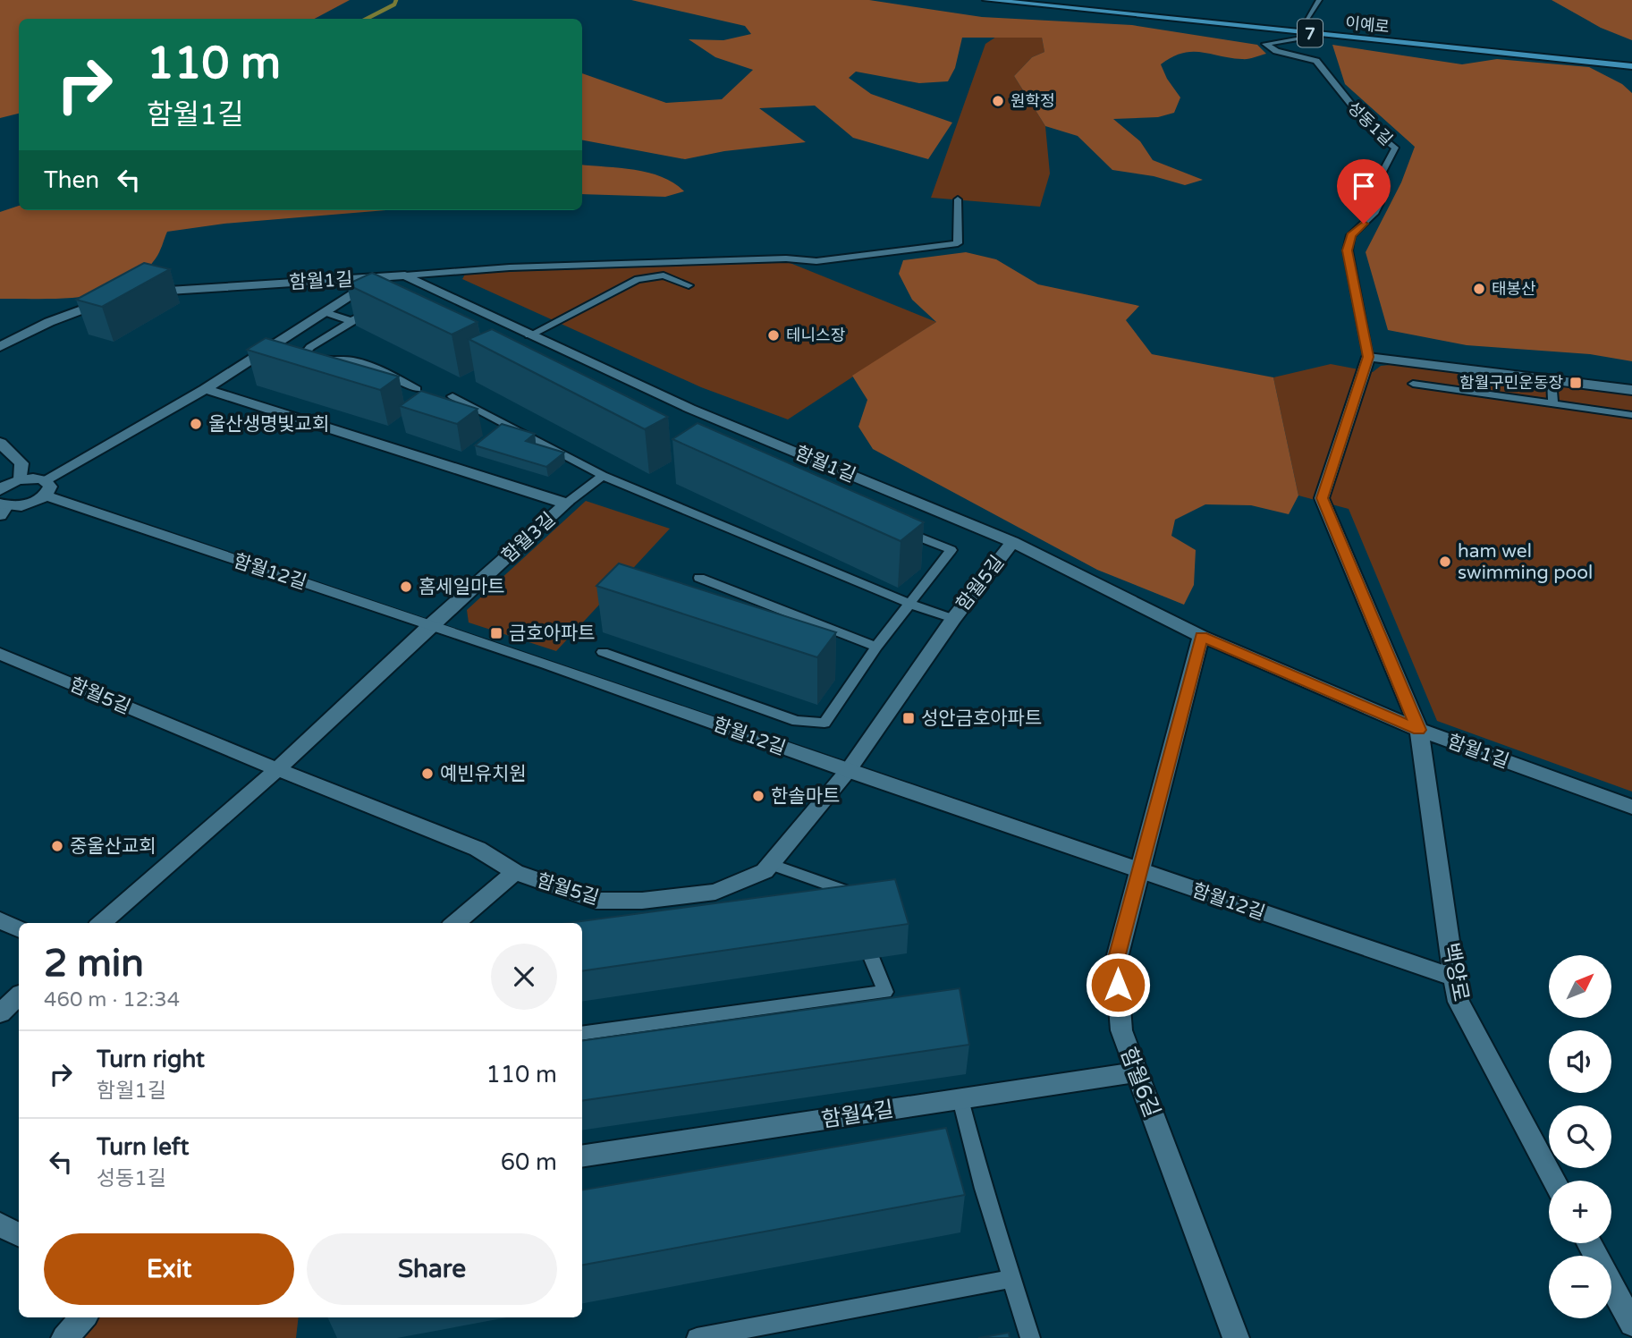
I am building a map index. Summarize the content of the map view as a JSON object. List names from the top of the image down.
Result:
{
  "streets": {
    "highway": ["이예로", "7"],
    "street": [
      "성동1길",
      "함월1길",
      "함월3길",
      "함월12길",
      "함월5길",
      "백양로",
      "함월6길",
      "함월4길"
    ]
  },
  "crossings": [
    ["성동1길", "함월1길"],
    ["성동1길", "백양로"],
    ["함월1길", "함월5길"],
    ["함월1길", "백양로"],
    ["함월1길", "함월6길"],
    ["함월3길", "함월12길"],
    ["함월3길", "함월5길"],
    ["함월12길", "함월5길"],
    ["함월12길", "백양로"],
    ["함월12길", "함월6길"],
    ["함월6길", "함월4길"]
  ],
  "places": {
    "other": [
      "원학정",
      "태봉산",
      "테니스장",
      "울산생명빛교회",
      "ham wel swimming pool",
      "홈세일마트",
      "예빈유치원",
      "한솔마트",
      "중울산교회"
    ],
    "transit": ["함월구민운동장", "금호아파트", "성안금호아파트"]
  },
  "north": "top right",
  "page": {
    "turn": ["110 m", "함월1길"],
    "then": "Then",
    "heading": ["2 min", "460 m · 12:34"],
    "map_buttons": ["+", "−"],
    "list": [
      {
        "name": "Turn right",
        "note": "함월1길",
        "value": "110 m"
      },
      {
        "name": "Turn left",
        "note": "성동1길",
        "value": "60 m"
      }
    ],
    "buttons": ["Exit", "Share"]
  }
}
